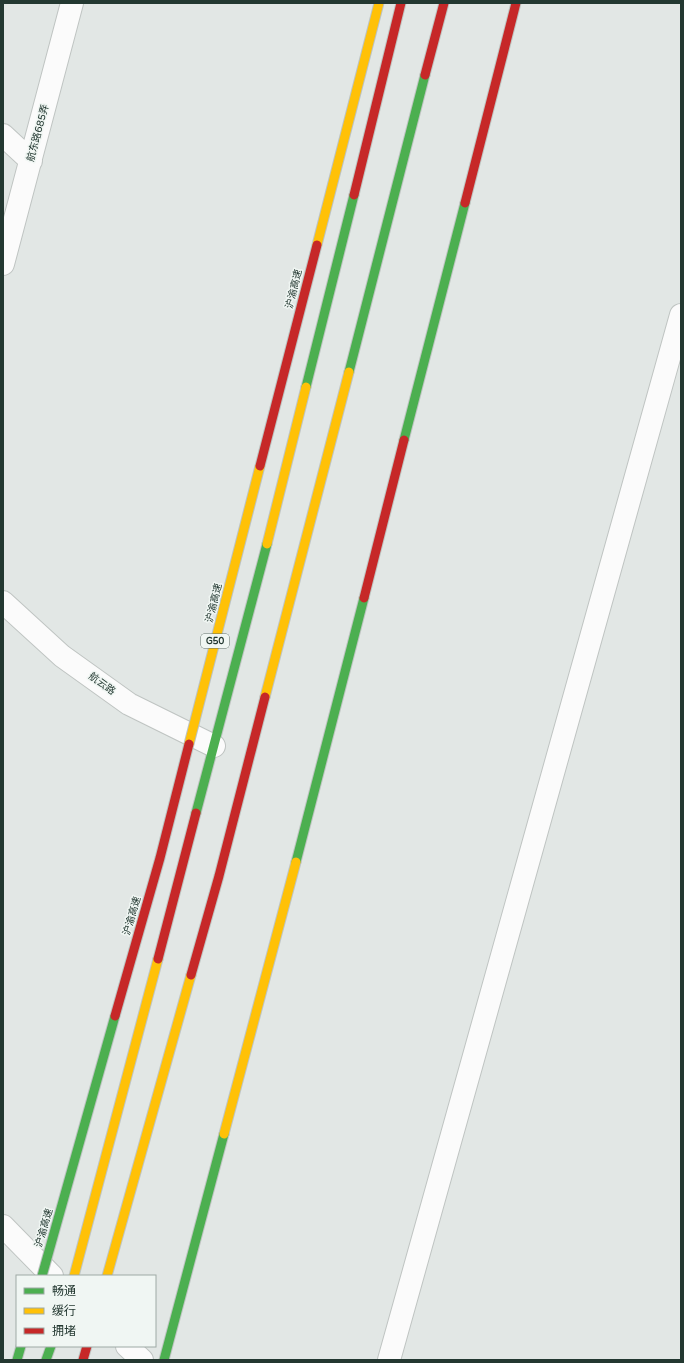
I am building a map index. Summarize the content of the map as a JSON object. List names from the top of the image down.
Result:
{
  "streets": {
    "main road": ["沪渝高速", "G50"],
    "street": ["航东路685弄", "航云路"]
  },
  "legend": ["畅通", "缓行", "拥堵"]
}
